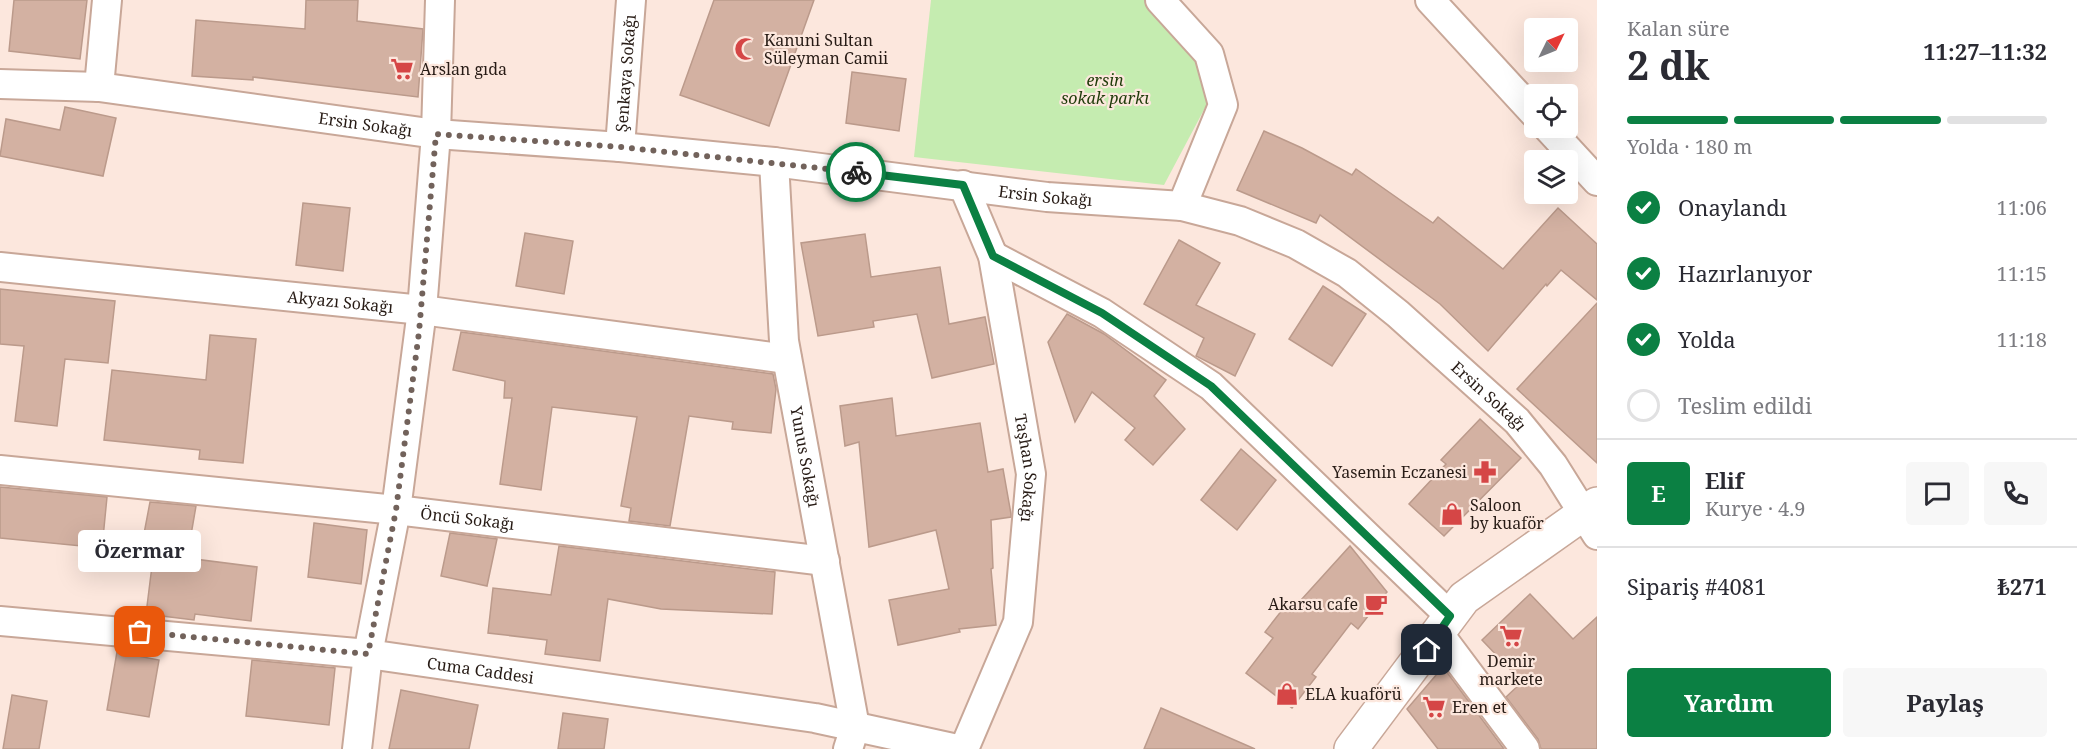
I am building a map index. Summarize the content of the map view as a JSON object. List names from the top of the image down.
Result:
{
  "streets": {
    "street": [
      "Şenkaya Sokağı",
      "Ersin Sokağı",
      "Akyazı Sokağı",
      "Yunus Sokağı",
      "Taşhan Sokağı",
      "Öncü Sokağı",
      "Cuma Caddesi"
    ]
  },
  "crossings": [
    ["Şenkaya Sokağı", "Ersin Sokağı"],
    ["Ersin Sokağı", "Yunus Sokağı"],
    ["Ersin Sokağı", "Taşhan Sokağı"],
    ["Akyazı Sokağı", "Yunus Sokağı"],
    ["Yunus Sokağı", "Öncü Sokağı"],
    ["Yunus Sokağı", "Cuma Caddesi"]
  ],
  "parks": ["ersin sokak parkı"],
  "places": {
    "mosque": ["Kanuni Sultan Süleyman Camii"],
    "supermarket": ["Arslan gıda", "Demir markete", "Eren et"],
    "pharmacy": ["Yasemin Eczanesi"],
    "shop": ["Saloon by kuaför", "ELA kuaförü"],
    "cafe": ["Akarsu cafe"],
    "other": ["Özermar"]
  },
  "north": "top right",
  "page": {
    "heading": ["2 dk", "Kalan süre", "11:27–11:32"],
    "panel": [
      "Elif",
      "Kurye · 4.9",
      "Sipariş #4081",
      "₺271"
    ],
    "bar": "Yolda · 180 m",
    "list": [
      ["Onaylandı", "11:06"],
      ["Hazırlanıyor", "11:15"],
      ["Yolda", "11:18"],
      "Teslim edildi"
    ],
    "round": "E",
    "bubble": "Özermar",
    "buttons": ["Yardım", "Paylaş"]
  }
}
